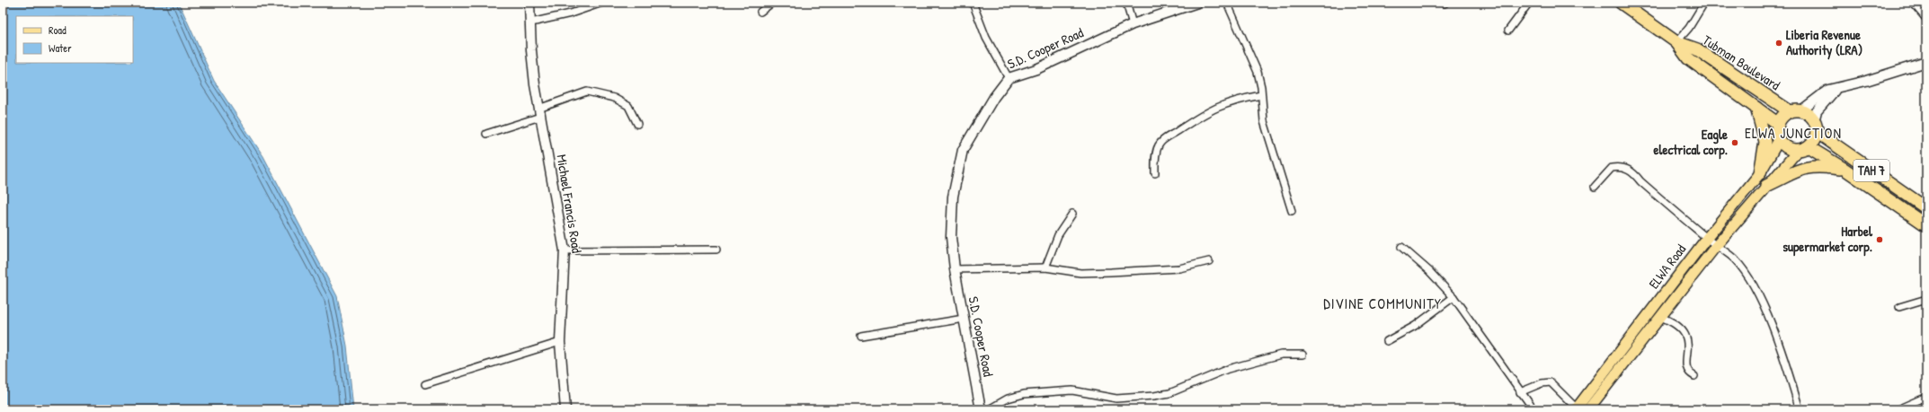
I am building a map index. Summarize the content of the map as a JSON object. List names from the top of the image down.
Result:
{
  "streets": {
    "highway": ["Tubman Boulevard", "TAH 7"],
    "main road": ["ELWA Road"],
    "street": ["S.D. Cooper Road", "Michael Francis Road"]
  },
  "crossings": [
    ["Tubman Boulevard", "TAH 7"],
    ["Tubman Boulevard", "ELWA Road"],
    ["TAH 7", "ELWA Road"]
  ],
  "districts": ["ELWA JUNCTION", "DIVINE COMMUNITY"],
  "places": ["Liberia Revenue Authority (LRA)", "Eagle electrical corp.", "Harbel supermarket corp."],
  "legend": ["Road", "Water"]
}
